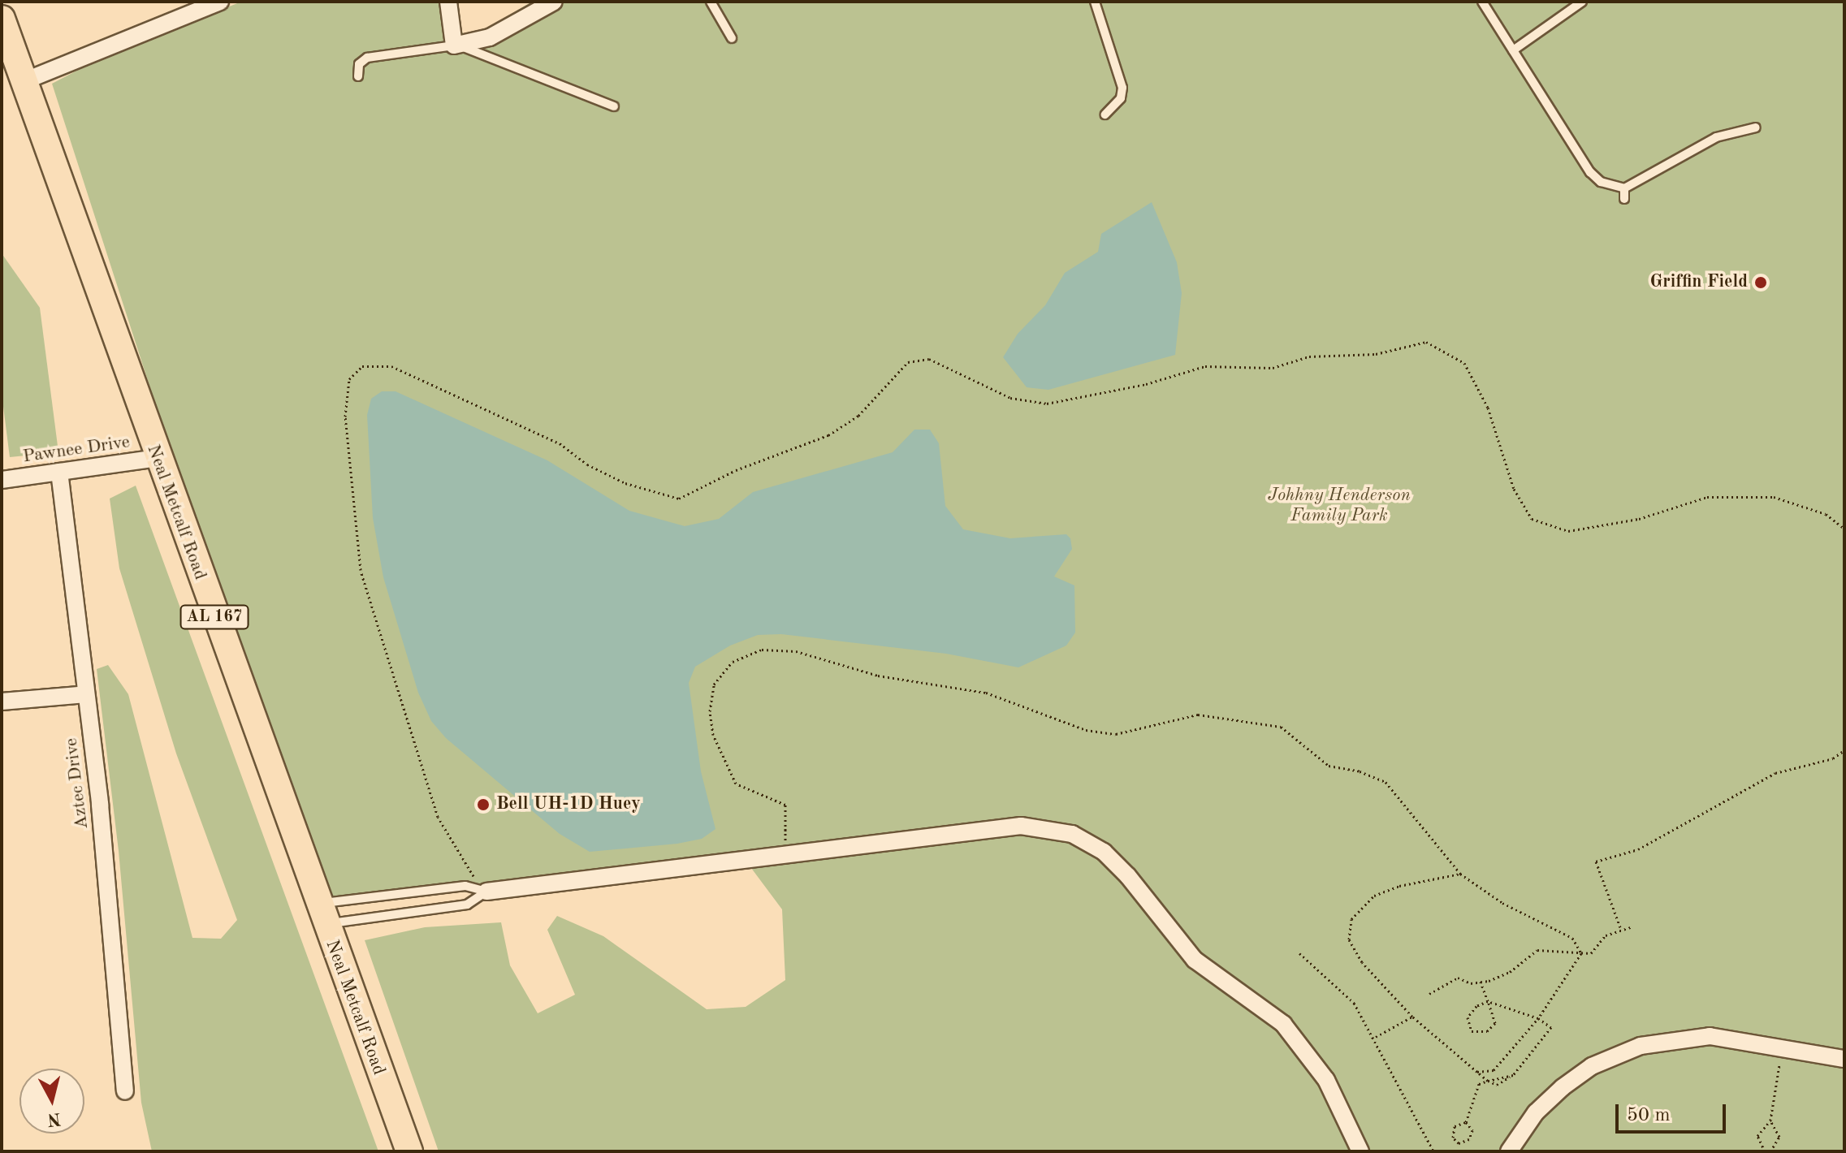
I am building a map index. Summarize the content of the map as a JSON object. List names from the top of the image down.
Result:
{
  "streets": {
    "main road": ["Neal Metcalf Road", "AL 167"],
    "street": ["Pawnee Drive", "Aztec Drive"]
  },
  "crossings": [
    ["Pawnee Drive", "Neal Metcalf Road"],
    ["Pawnee Drive", "Aztec Drive"]
  ],
  "parks": ["Johhny Henderson Family Park"],
  "places": ["Griffin Field", "Bell UH-1D Huey"],
  "scale_bar": "50 m",
  "north": "bottom"
}
